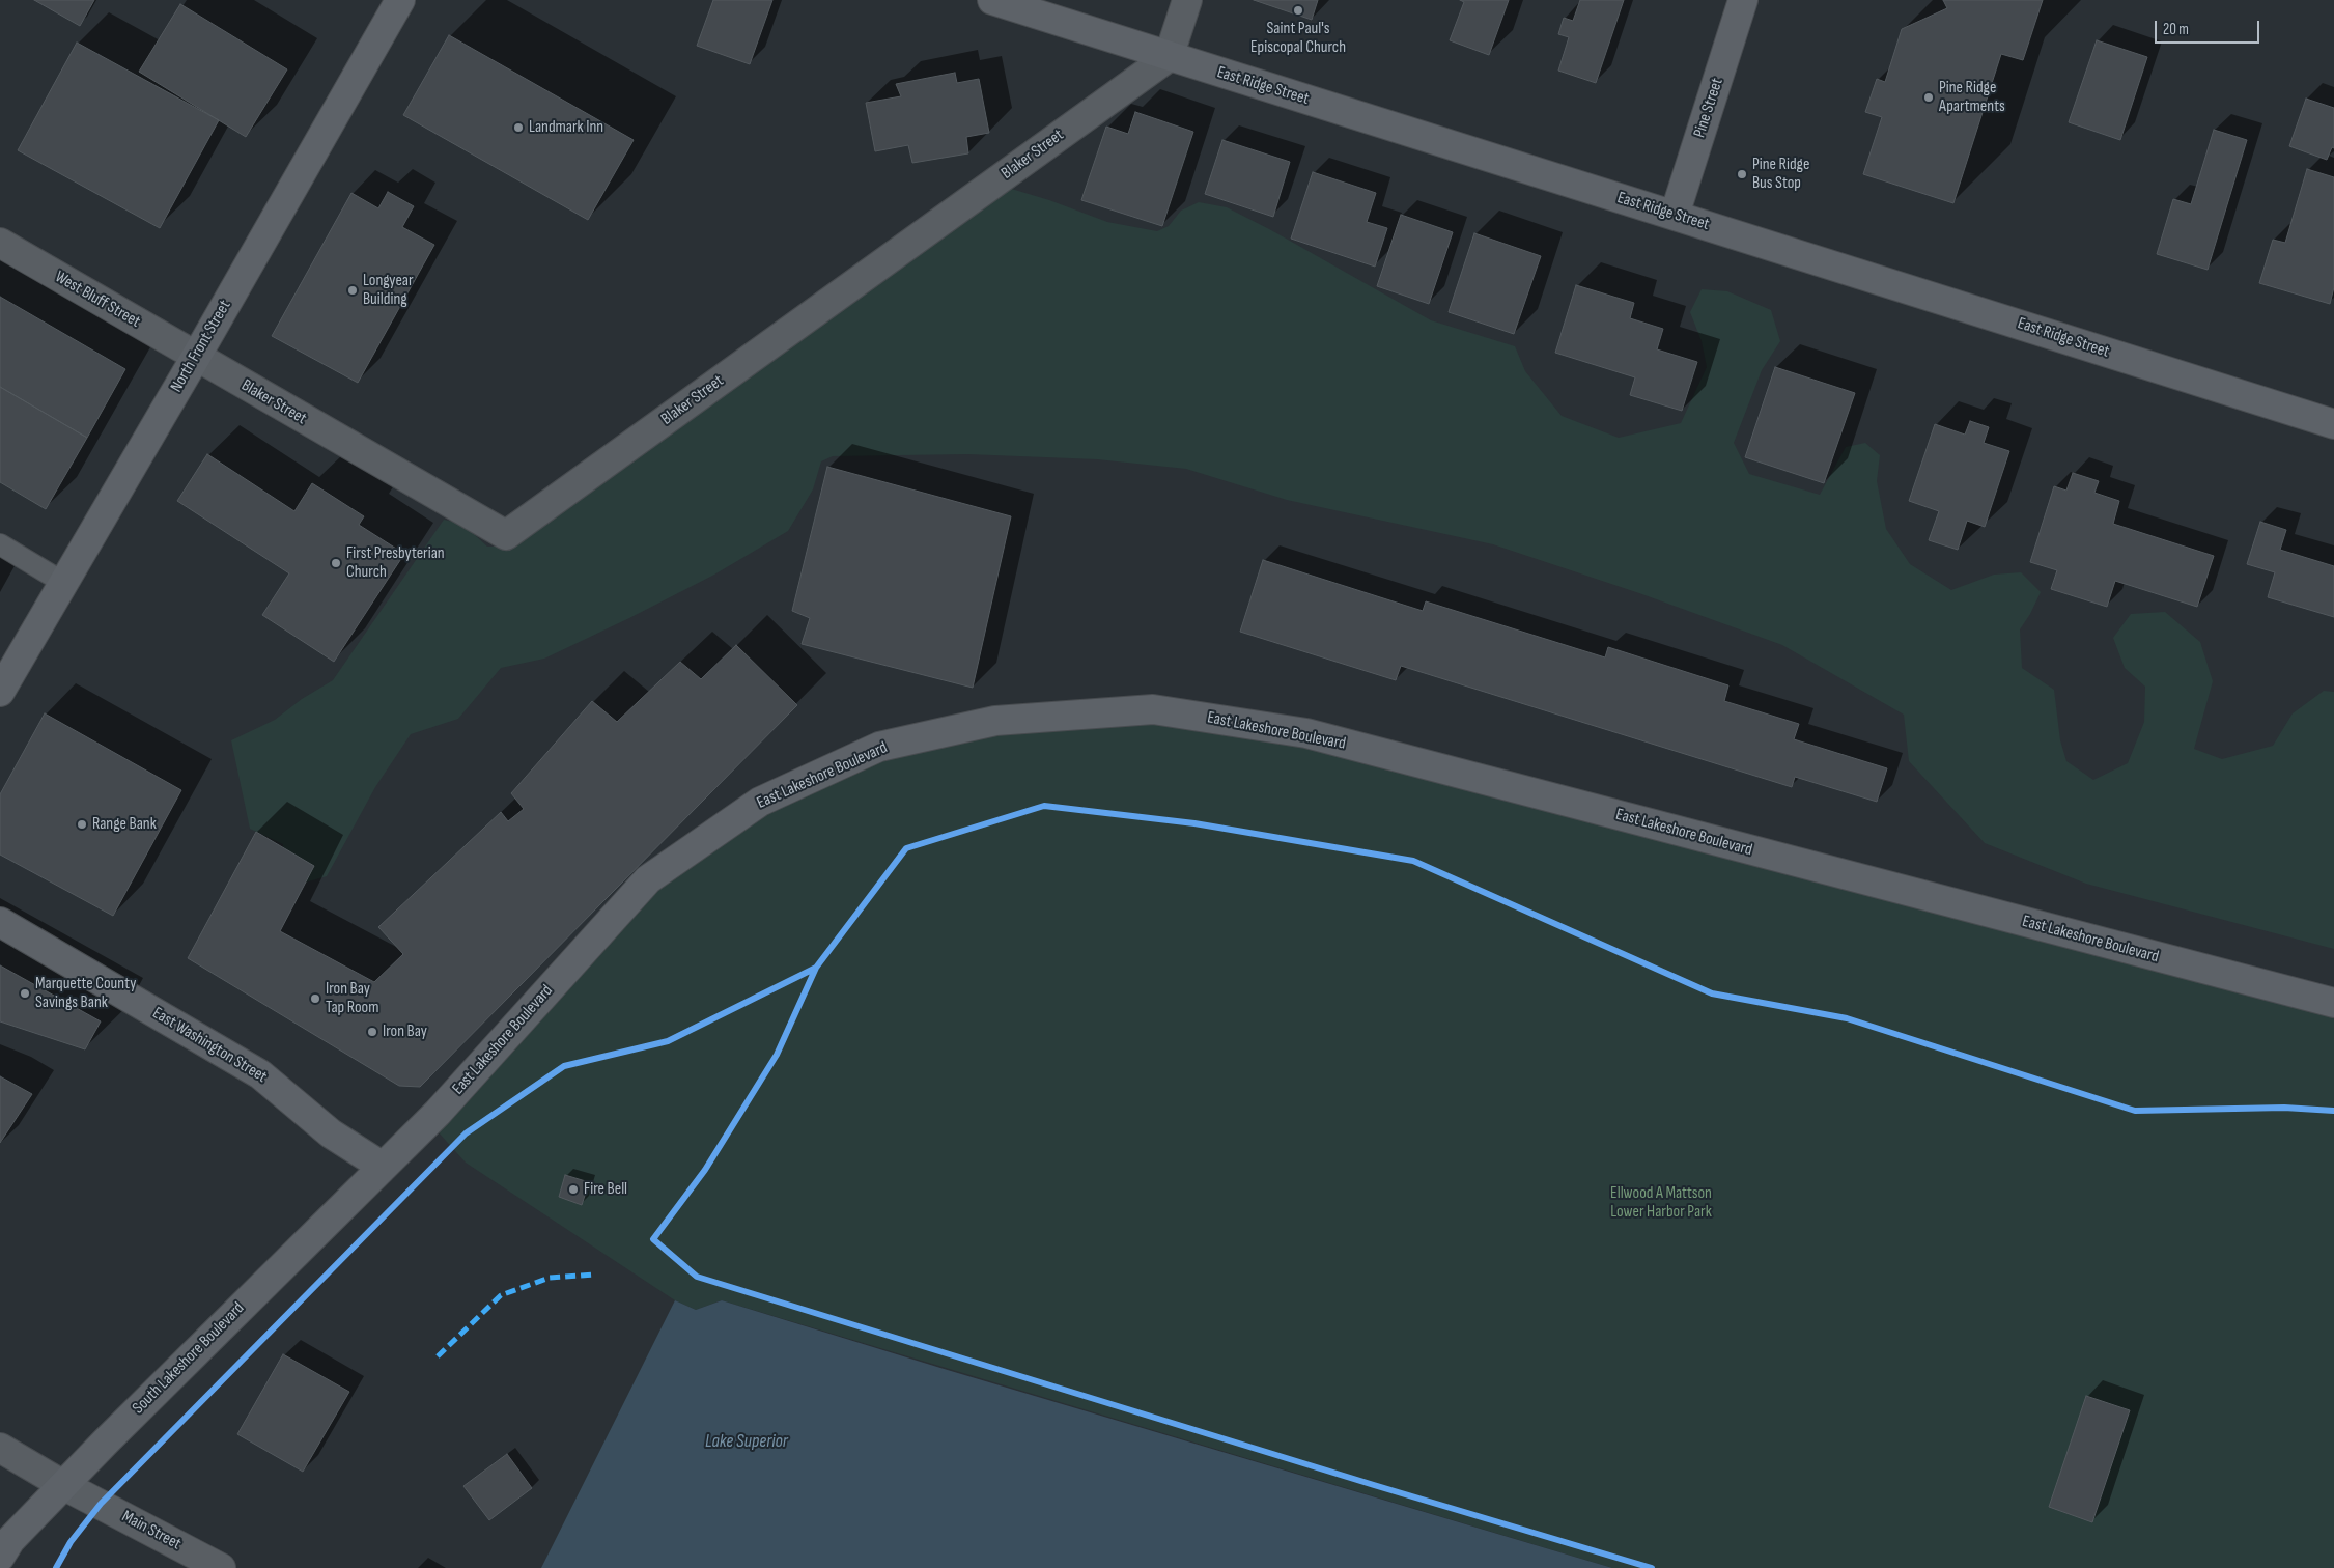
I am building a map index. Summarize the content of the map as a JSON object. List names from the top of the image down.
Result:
{
  "streets": {
    "street": [
      "East Ridge Street",
      "Pine Street",
      "Blaker Street",
      "West Bluff Street",
      "North Front Street",
      "East Lakeshore Boulevard",
      "East Washington Street",
      "South Lakeshore Boulevard",
      "Main Street"
    ]
  },
  "crossings": [
    ["East Ridge Street", "Pine Street"],
    ["East Ridge Street", "Blaker Street"],
    ["Blaker Street", "West Bluff Street"],
    ["Blaker Street", "North Front Street"],
    ["West Bluff Street", "North Front Street"],
    ["East Lakeshore Boulevard", "East Washington Street"],
    ["East Lakeshore Boulevard", "South Lakeshore Boulevard"],
    ["East Washington Street", "South Lakeshore Boulevard"],
    ["South Lakeshore Boulevard", "Main Street"]
  ],
  "water": ["Lake Superior"],
  "parks": ["Ellwood A Mattson Lower Harbor Park"],
  "places": [
    "Saint Paul's Episcopal Church",
    "Pine Ridge Apartments",
    "Landmark Inn",
    "Pine Ridge Bus Stop",
    "Longyear Building",
    "First Presbyterian Church",
    "Range Bank",
    "Marquette County Savings Bank",
    "Iron Bay Tap Room",
    "Iron Bay",
    "Fire Bell"
  ],
  "scale_bar": "20 m"
}
